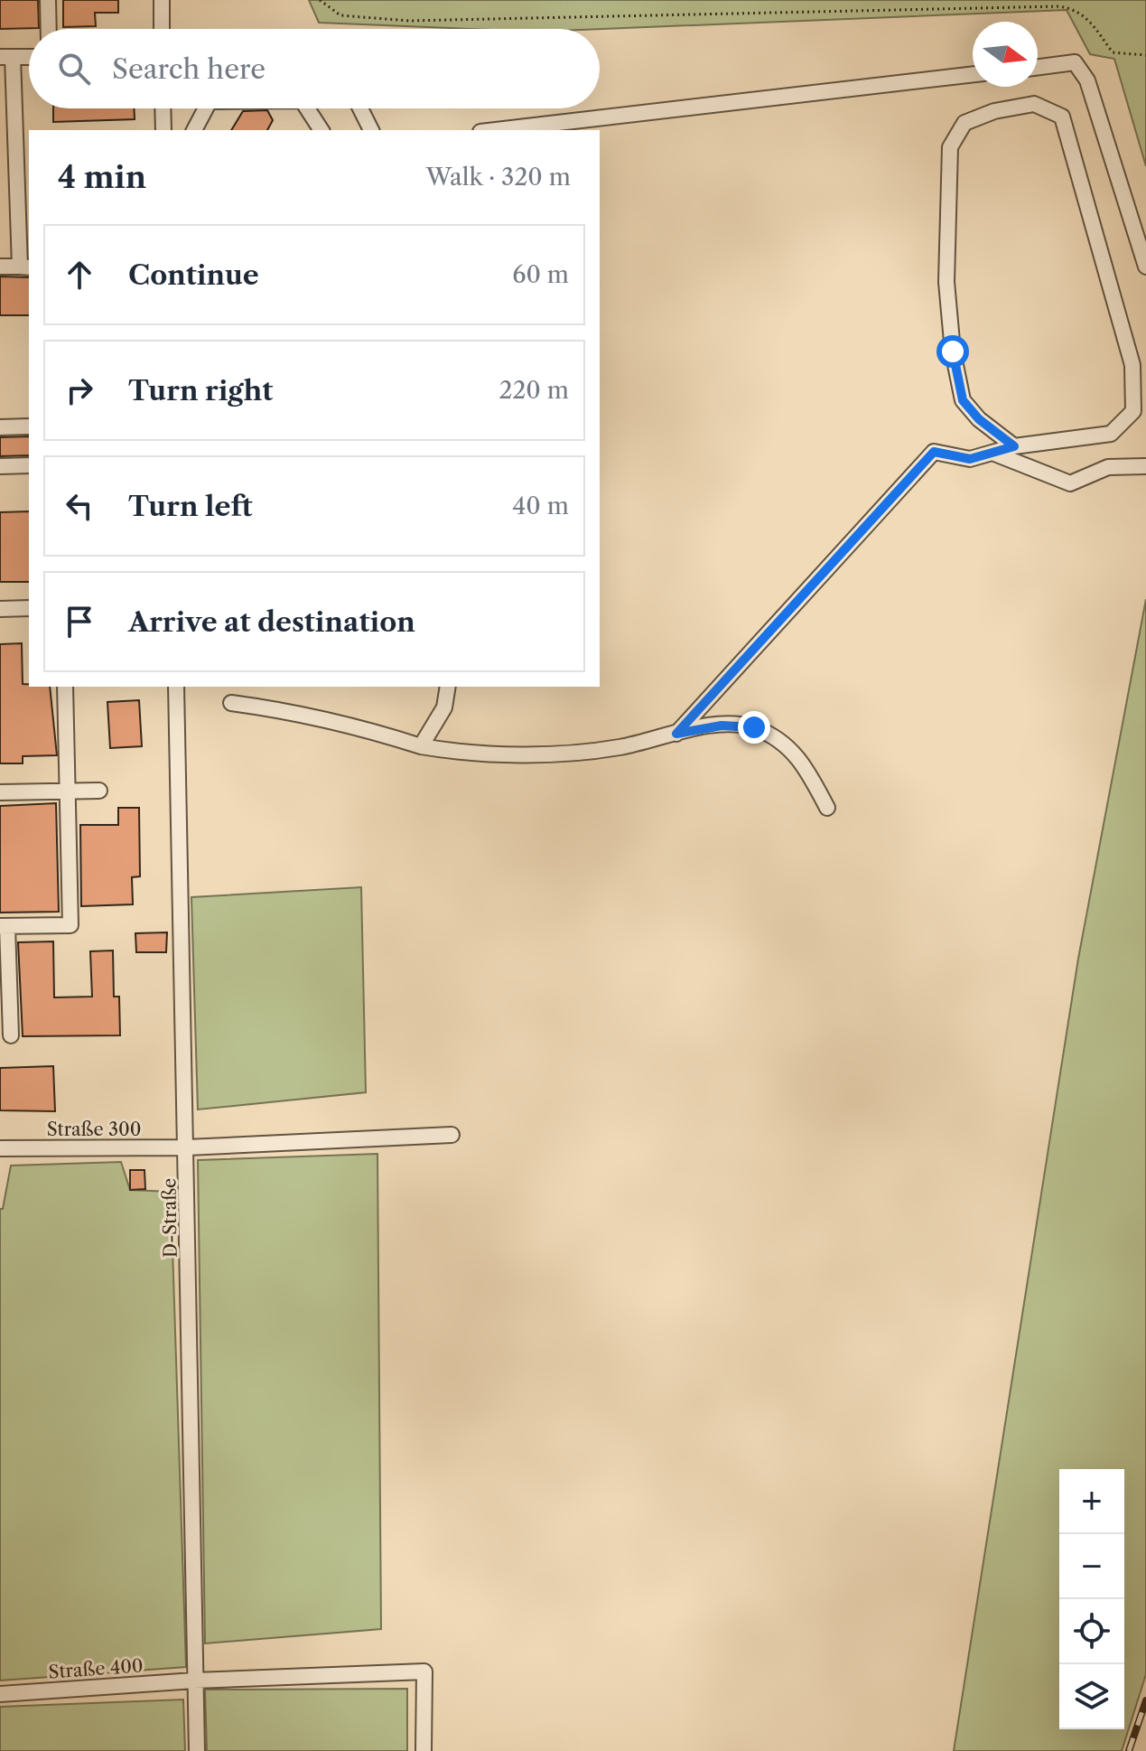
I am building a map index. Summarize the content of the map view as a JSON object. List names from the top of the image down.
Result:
{
  "streets": {
    "lane": ["Straße 300", "D-Straße", "Straße 400"]
  },
  "crossings": [
    ["Straße 300", "D-Straße"],
    ["D-Straße", "Straße 400"]
  ],
  "north": "right",
  "page": {
    "search": "Search here",
    "heading": ["4 min", "Walk · 320 m"],
    "list": [
      ["Continue", "60 m"],
      ["Turn right", "220 m"],
      ["Turn left", "40 m"],
      "Arrive at destination"
    ],
    "map_buttons": ["+", "−"]
  }
}
